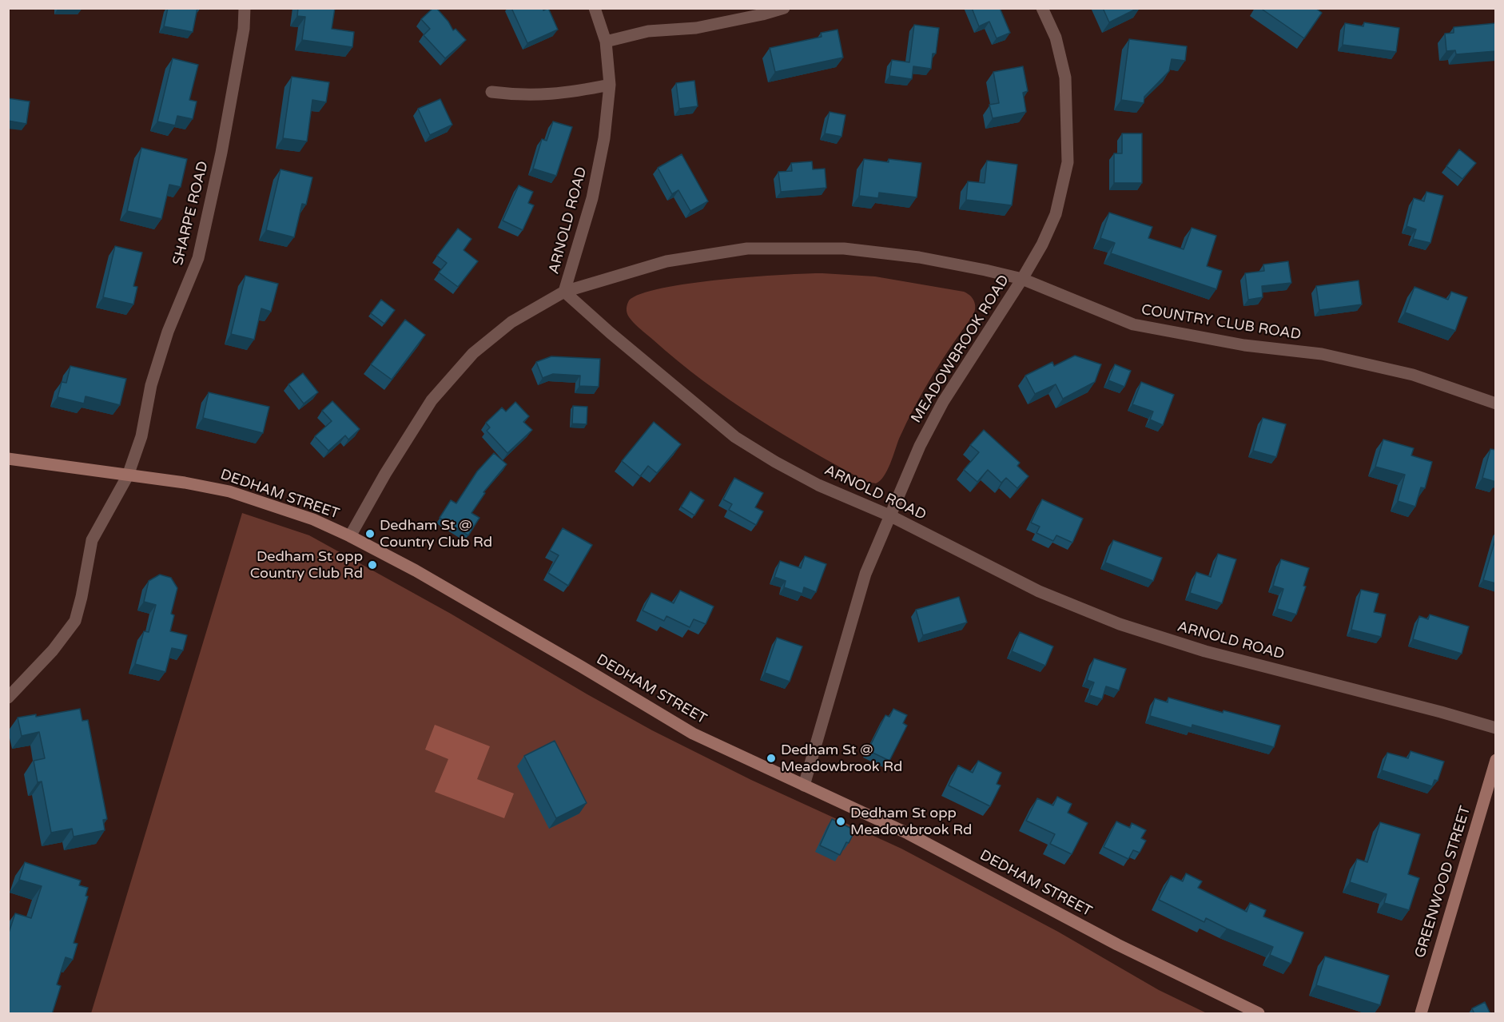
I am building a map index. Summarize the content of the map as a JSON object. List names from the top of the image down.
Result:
{
  "streets": {
    "main road": ["DEDHAM STREET", "GREENWOOD STREET"],
    "street": [
      "SHARPE ROAD",
      "ARNOLD ROAD",
      "COUNTRY CLUB ROAD",
      "MEADOWBROOK ROAD"
    ]
  },
  "crossings": [
    ["SHARPE ROAD", "DEDHAM STREET"],
    ["ARNOLD ROAD", "COUNTRY CLUB ROAD"],
    ["ARNOLD ROAD", "MEADOWBROOK ROAD"],
    ["COUNTRY CLUB ROAD", "MEADOWBROOK ROAD"],
    ["COUNTRY CLUB ROAD", "DEDHAM STREET"],
    ["MEADOWBROOK ROAD", "DEDHAM STREET"]
  ],
  "places": [
    "Dedham St @ Country Club Rd",
    "Dedham St opp Country Club Rd",
    "Dedham St @ Meadowbrook Rd",
    "Dedham St opp Meadowbrook Rd"
  ]
}
